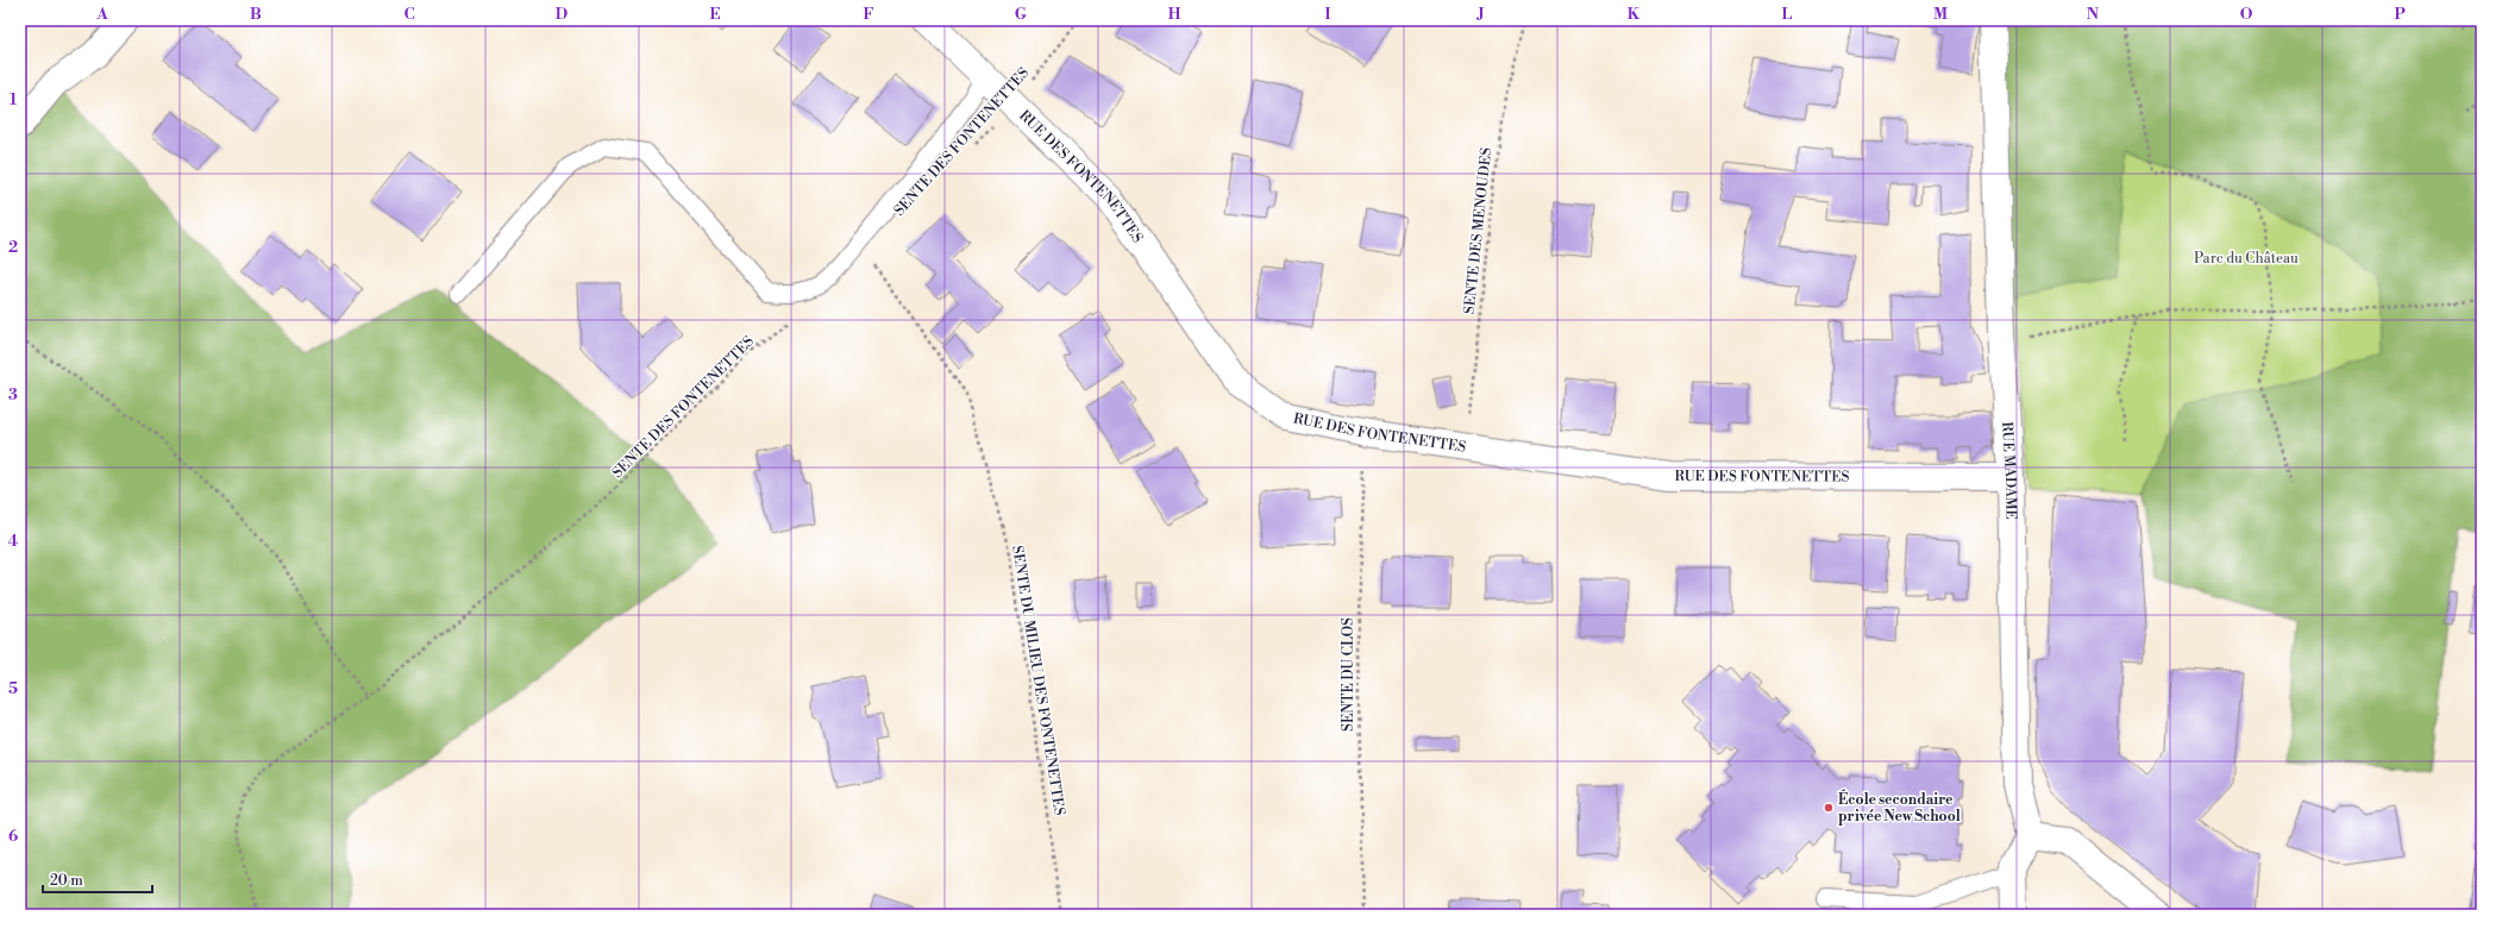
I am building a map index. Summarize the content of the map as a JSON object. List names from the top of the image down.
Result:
{
  "streets": {
    "street": ["RUE DES FONTENETTES", "RUE MADAME"],
    "path": [
      "SENTE DES FONTENETTES",
      "SENTE DES MENOUDES",
      "SENTE DU CLOS",
      "SENTE DU MILIEU DES FONTENETTES"
    ]
  },
  "crossings": [
    ["SENTE DES FONTENETTES", "RUE DES FONTENETTES"],
    ["RUE DES FONTENETTES", "SENTE DES MENOUDES"],
    ["RUE DES FONTENETTES", "RUE MADAME"],
    ["RUE DES FONTENETTES", "SENTE DU CLOS"]
  ],
  "parks": ["Parc du Château"],
  "places": ["École secondaire privée New School"],
  "scale_bar": "20 m",
  "grid": {
    "columns": [
      "A",
      "B",
      "C",
      "D",
      "E",
      "F",
      "G",
      "H",
      "I",
      "J",
      "K",
      "L",
      "M",
      "N",
      "O",
      "P"
    ],
    "rows": [
      "1",
      "2",
      "3",
      "4",
      "5",
      "6"
    ]
  }
}
